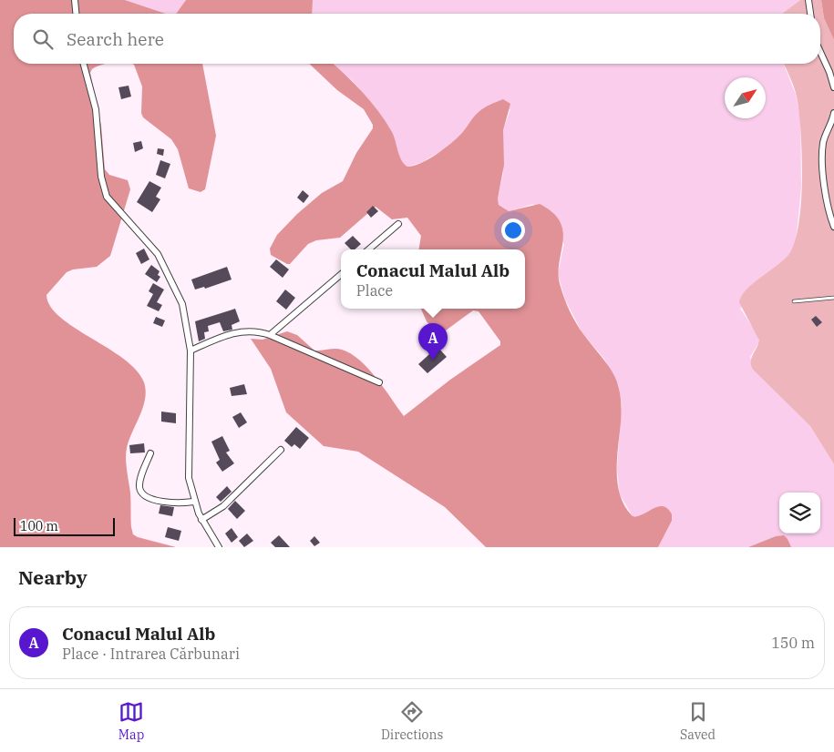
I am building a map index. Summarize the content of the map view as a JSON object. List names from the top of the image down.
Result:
{
  "scale_bar": "100 m",
  "north": "top right",
  "page": {
    "search": "Search here",
    "popup": ["Conacul Malul Alb", "Place"],
    "pins": "A",
    "scale": "100 m",
    "heading": "Nearby",
    "list": [
      {
        "mark": "A",
        "name": "Conacul Malul Alb",
        "note": "Place · Intrarea Cărbunari",
        "value": "150 m"
      }
    ],
    "nav": ["Map", "Directions", "Saved"]
  }
}
